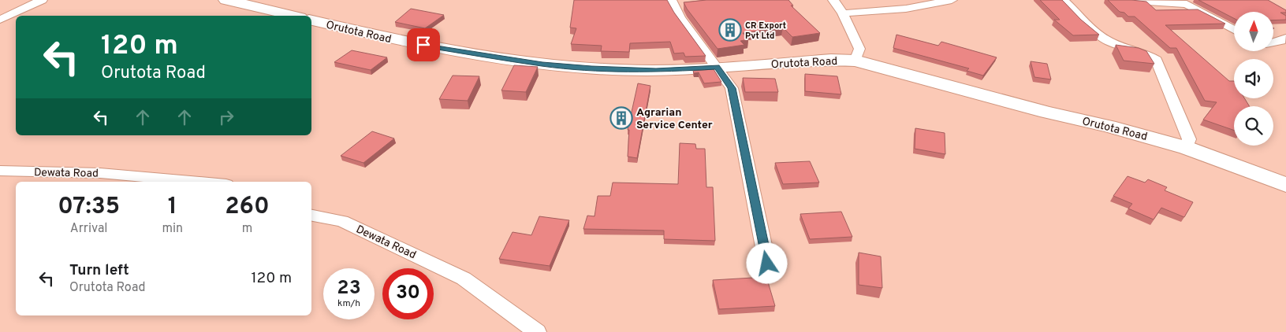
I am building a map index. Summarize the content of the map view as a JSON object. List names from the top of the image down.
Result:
{
  "streets": {
    "main road": ["Orutota Road"],
    "street": ["Dewata Road"]
  },
  "places": {
    "building": ["CR Export Pvt Ltd", "Agrarian Service Center"]
  },
  "north": "top",
  "page": {
    "turn": ["120 m", "Orutota Road"],
    "eta": [
      "07:35",
      "Arrival",
      "1",
      "min",
      "260",
      "m"
    ],
    "list": [
      {
        "name": "Turn left",
        "note": "Orutota Road",
        "value": "120 m"
      }
    ],
    "speed": "23 km/h",
    "limit": "30"
  }
}
